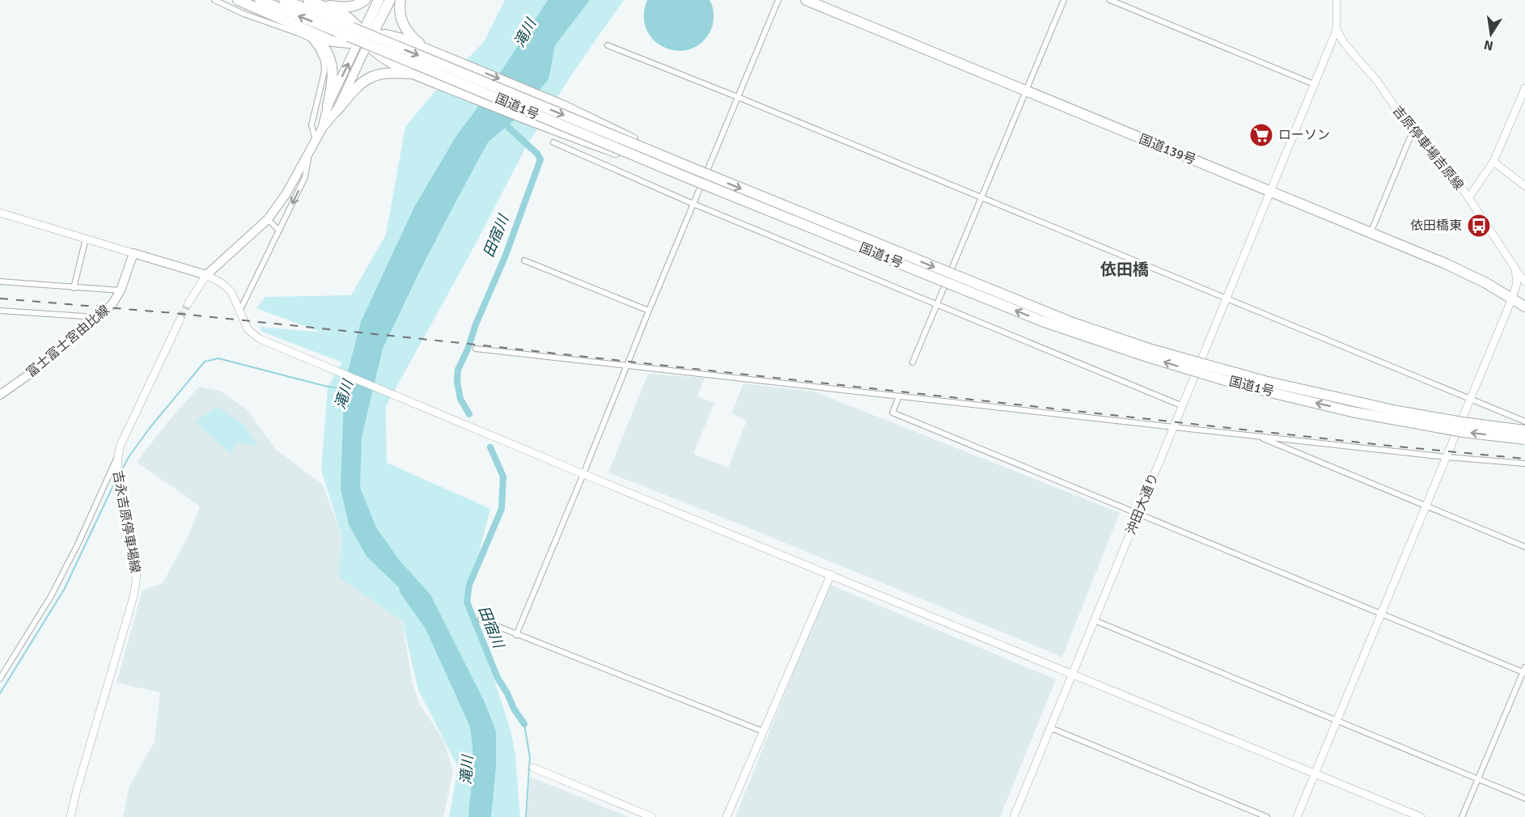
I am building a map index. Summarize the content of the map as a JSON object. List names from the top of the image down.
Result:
{
  "streets": {
    "highway": ["国道1号", "国道139号"],
    "main road": ["富士富士宮由比線"],
    "street": ["吉原停車場吉原線", "沖田大通り", "吉永吉原停車場線"]
  },
  "crossings": [
    ["吉原停車場吉原線", "沖田大通り"],
    ["国道139号", "沖田大通り"]
  ],
  "districts": ["依田橋"],
  "water": ["滝川", "田宿川"],
  "places": {
    "supermarket": ["ローソン"],
    "bus stop": ["依田橋東"]
  },
  "north": "bottom"
}
